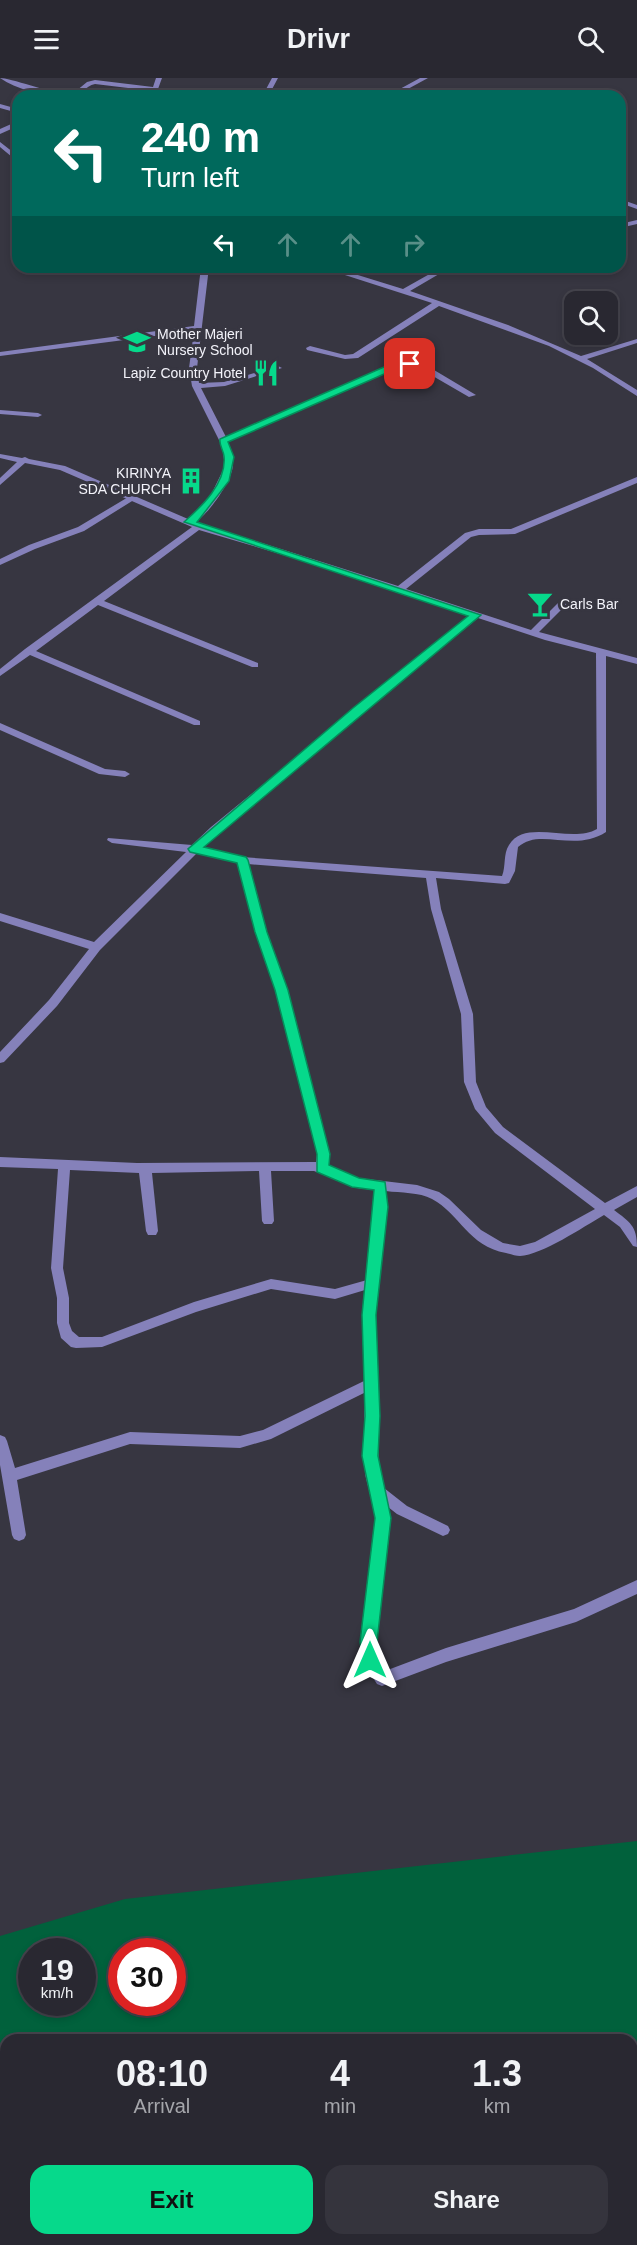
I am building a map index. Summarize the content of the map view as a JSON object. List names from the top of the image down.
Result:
{
  "places": {
    "school or university": ["Mother Majeri Nursery School"],
    "restaurant": ["Lapiz Country Hotel"],
    "building": ["KIRINYA SDA CHURCH"],
    "bar": ["Carls Bar"]
  },
  "page": {
    "header": "Drivr",
    "turn": ["240 m", "Turn left"],
    "speed": "19 km/h",
    "limit": "30",
    "eta": [
      "08:10",
      "Arrival",
      "4",
      "min",
      "1.3",
      "km"
    ],
    "buttons": ["Exit", "Share"]
  }
}
